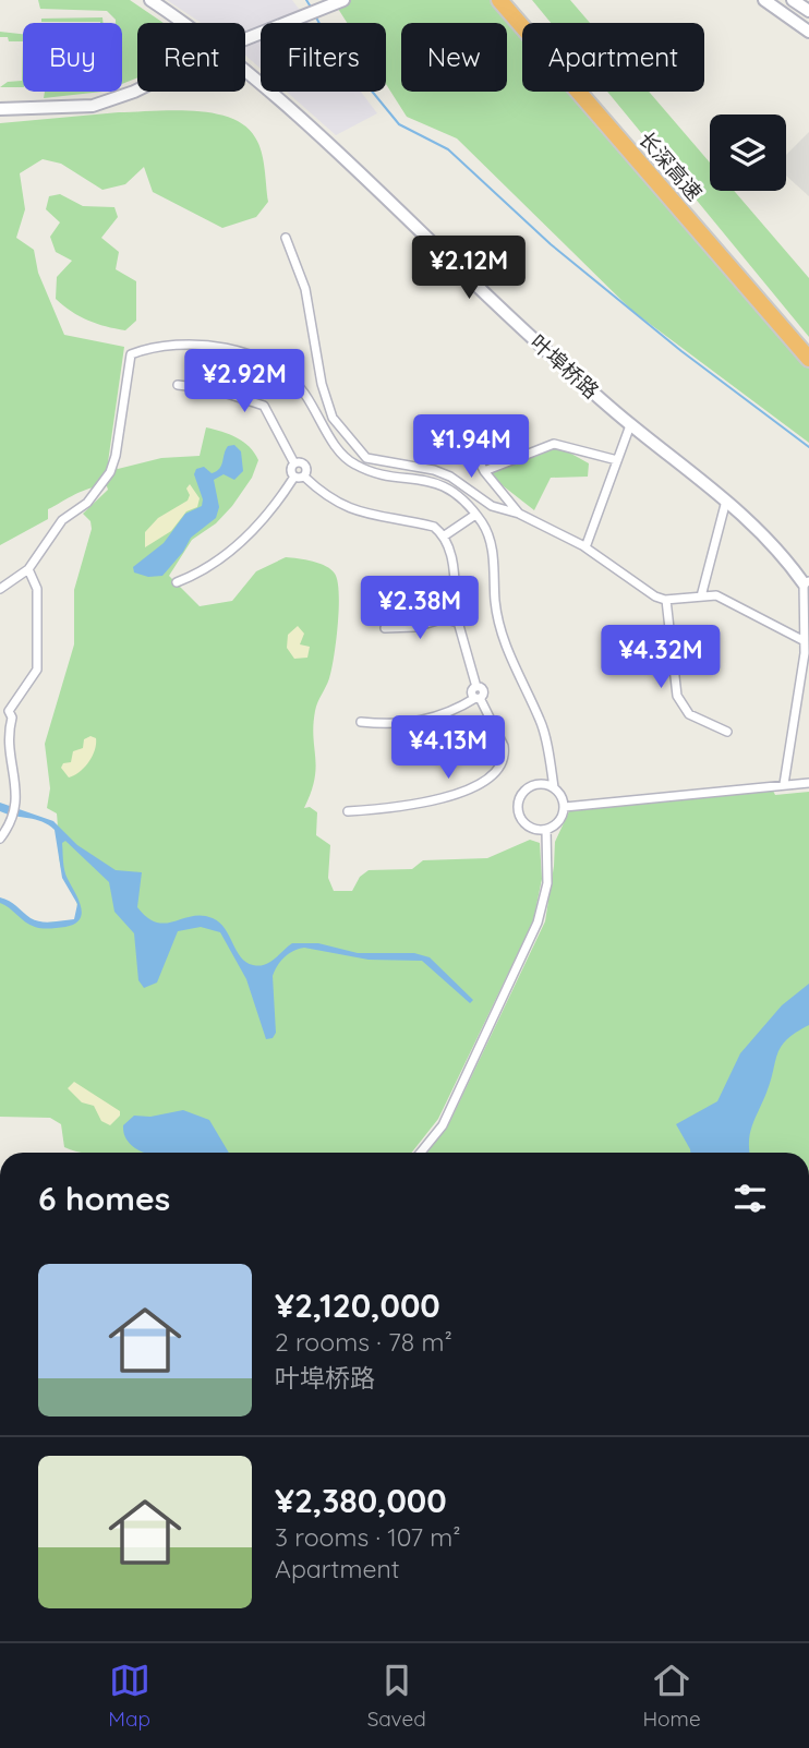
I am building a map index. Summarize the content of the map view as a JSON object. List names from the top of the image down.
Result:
{
  "streets": {
    "highway": ["长深高速"],
    "street": ["叶埠桥路"]
  },
  "page": {
    "chip": [
      "Buy",
      "Rent",
      "Filters",
      "New",
      "Apartment"
    ],
    "price": [
      "¥2.12M",
      "¥2.92M",
      "¥1.94M",
      "¥2.38M",
      "¥4.32M",
      "¥4.13M"
    ],
    "heading": "6 homes",
    "list": [
      {
        "name": "¥2,120,000",
        "note": "2 rooms · 78 m² · 叶埠桥路"
      },
      {
        "name": "¥2,380,000",
        "note": "3 rooms · 107 m² · Apartment"
      }
    ],
    "tabs": ["Map", "Saved", "Home"]
  }
}
